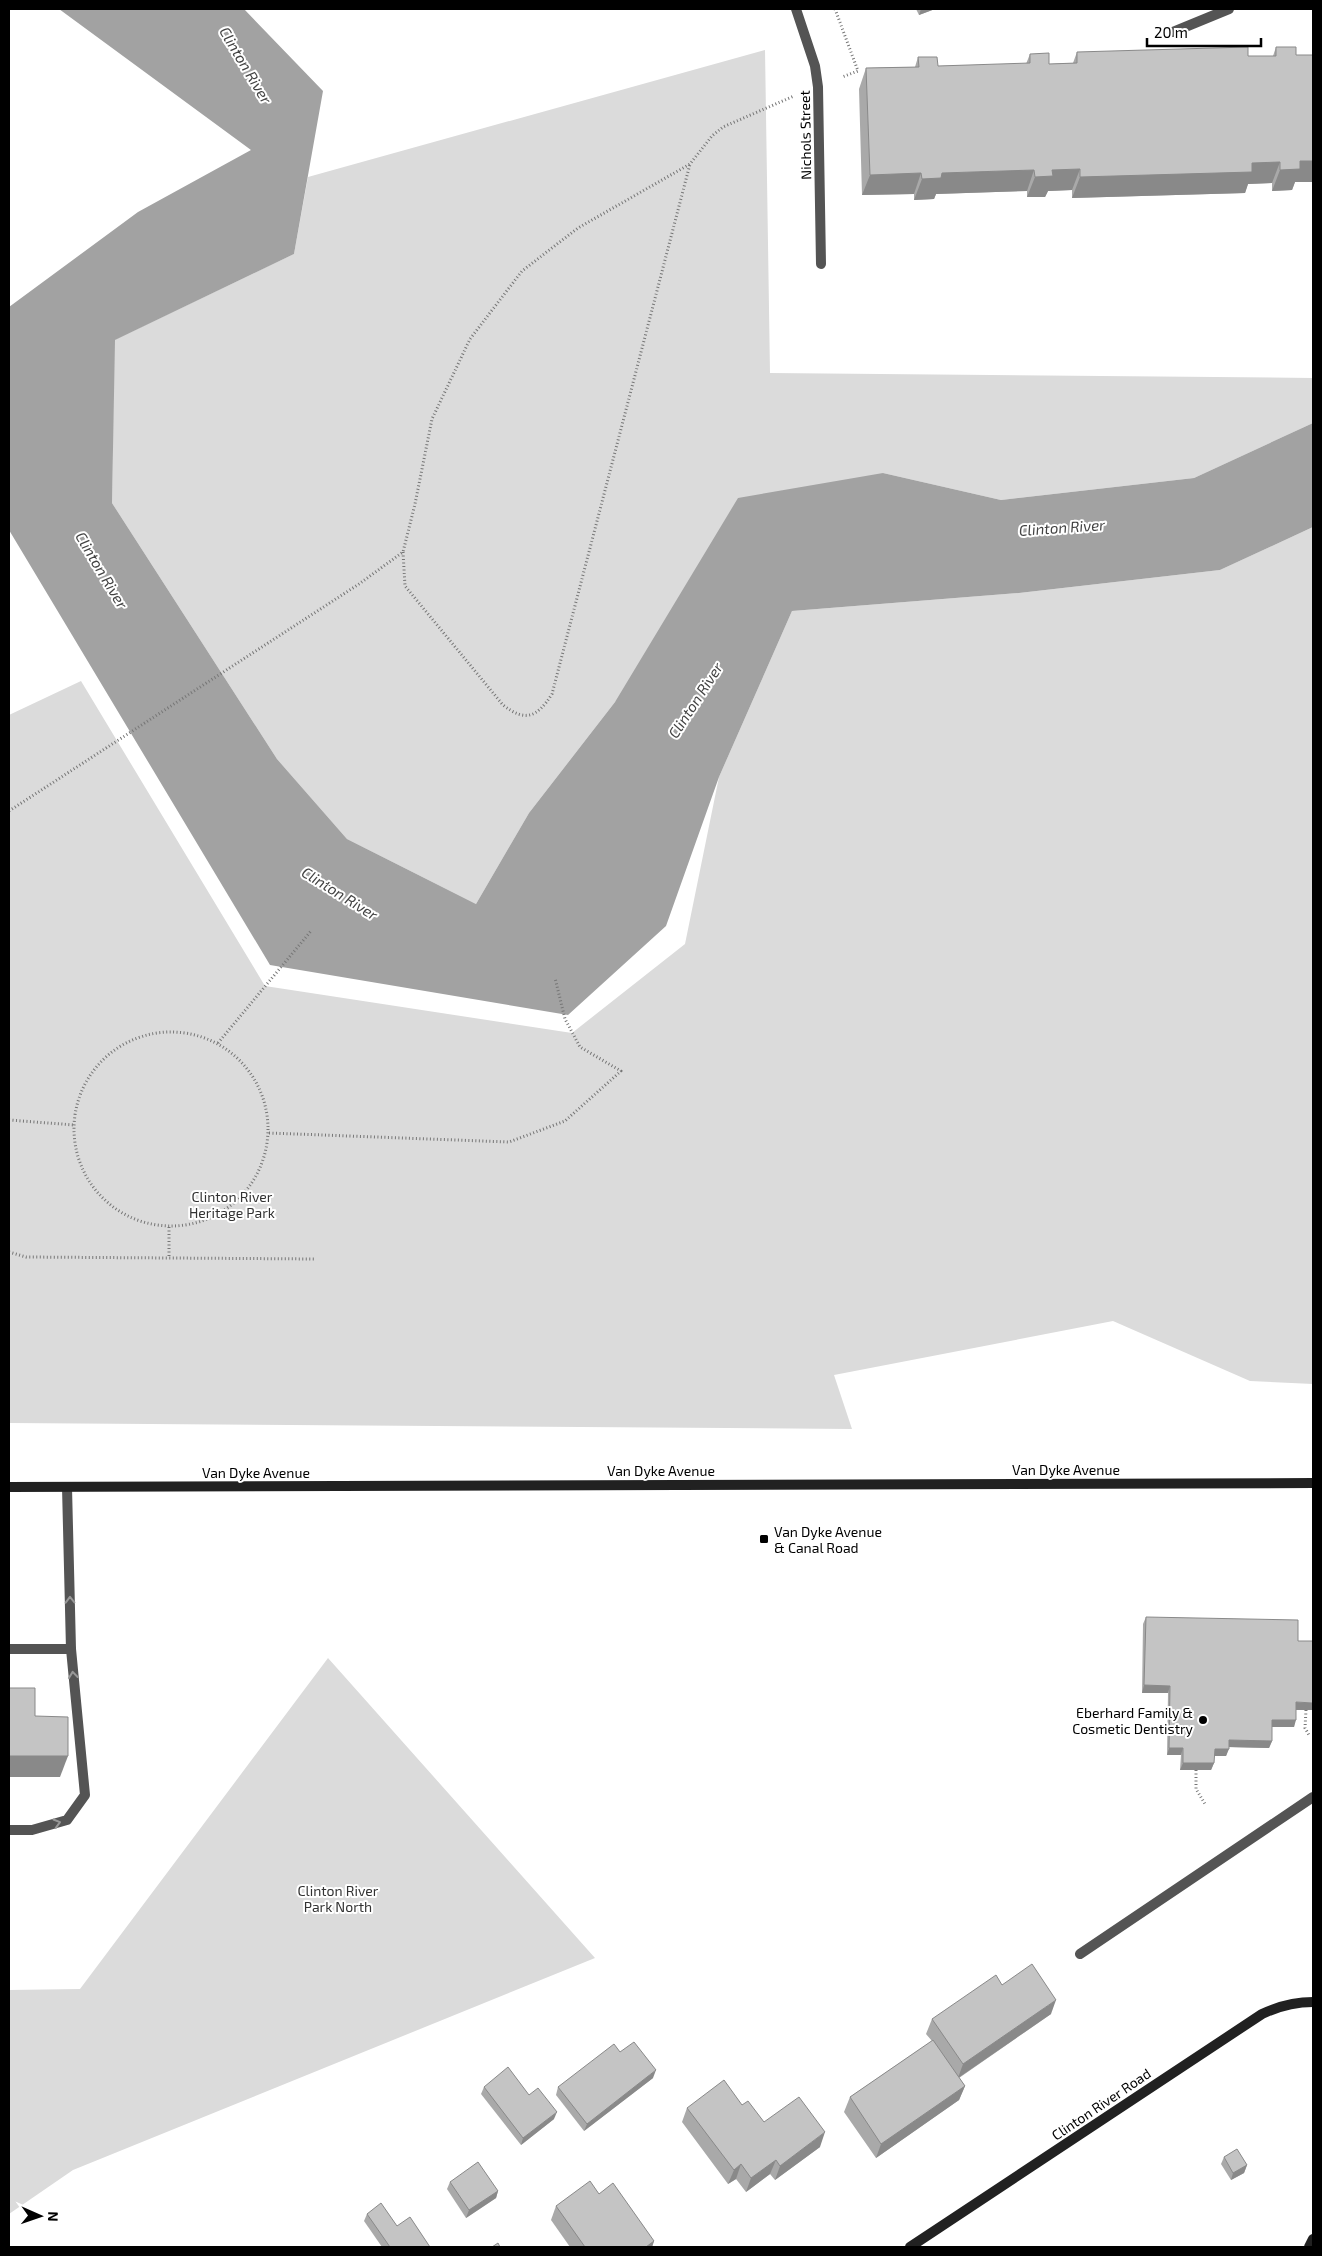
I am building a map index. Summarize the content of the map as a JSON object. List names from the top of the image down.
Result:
{
  "streets": {
    "main road": ["Van Dyke Avenue", "Clinton River Road"],
    "street": ["Nichols Street"]
  },
  "water": ["Clinton River"],
  "parks": ["Clinton River Heritage Park", "Clinton River Park North"],
  "places": {
    "transit": ["Van Dyke Avenue & Canal Road"],
    "other": ["Eberhard Family & Cosmetic Dentistry"]
  },
  "scale_bar": "20 m",
  "north": "right"
}
